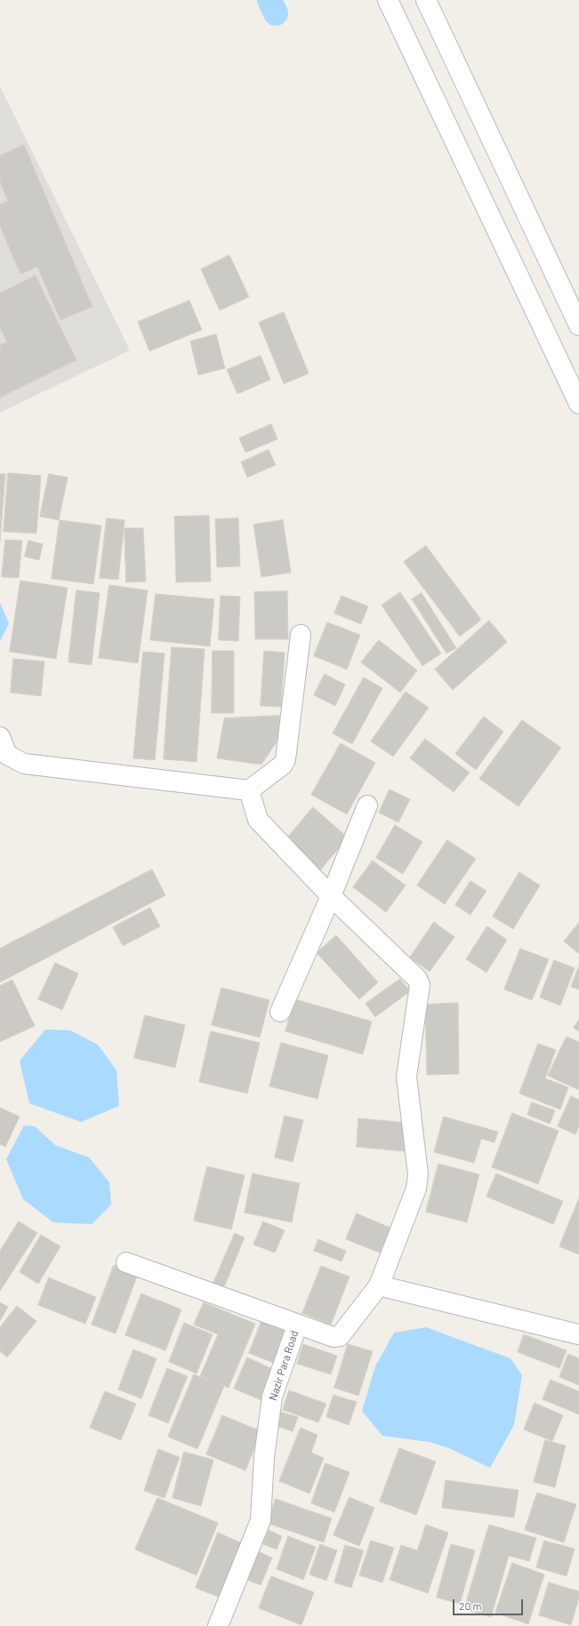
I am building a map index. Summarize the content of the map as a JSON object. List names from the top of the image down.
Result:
{
  "streets": {
    "street": ["Nazir Para Road"]
  },
  "scale_bar": "20 m"
}
